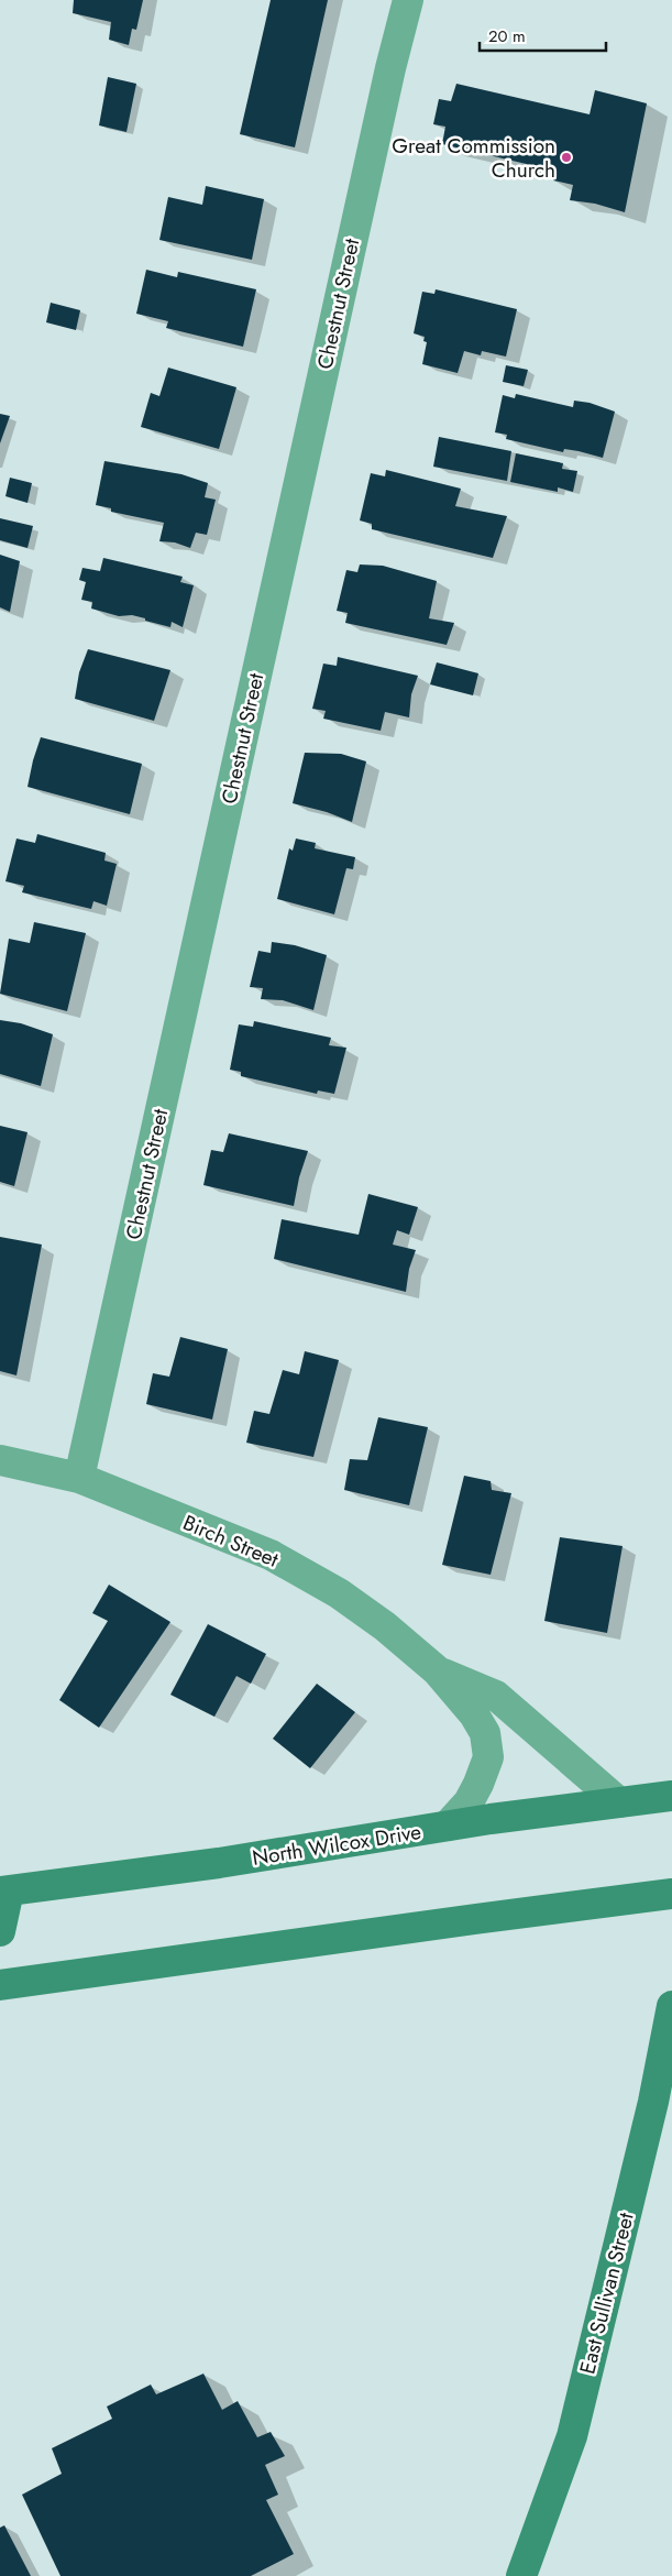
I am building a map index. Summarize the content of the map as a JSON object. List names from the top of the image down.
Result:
{
  "streets": {
    "main road": ["North Wilcox Drive", "East Sullivan Street"],
    "street": ["Chestnut Street", "Birch Street"]
  },
  "crossings": [
    ["Chestnut Street", "Birch Street"],
    ["Birch Street", "North Wilcox Drive"]
  ],
  "places": ["Great Commission Church"],
  "scale_bar": "20 m"
}
